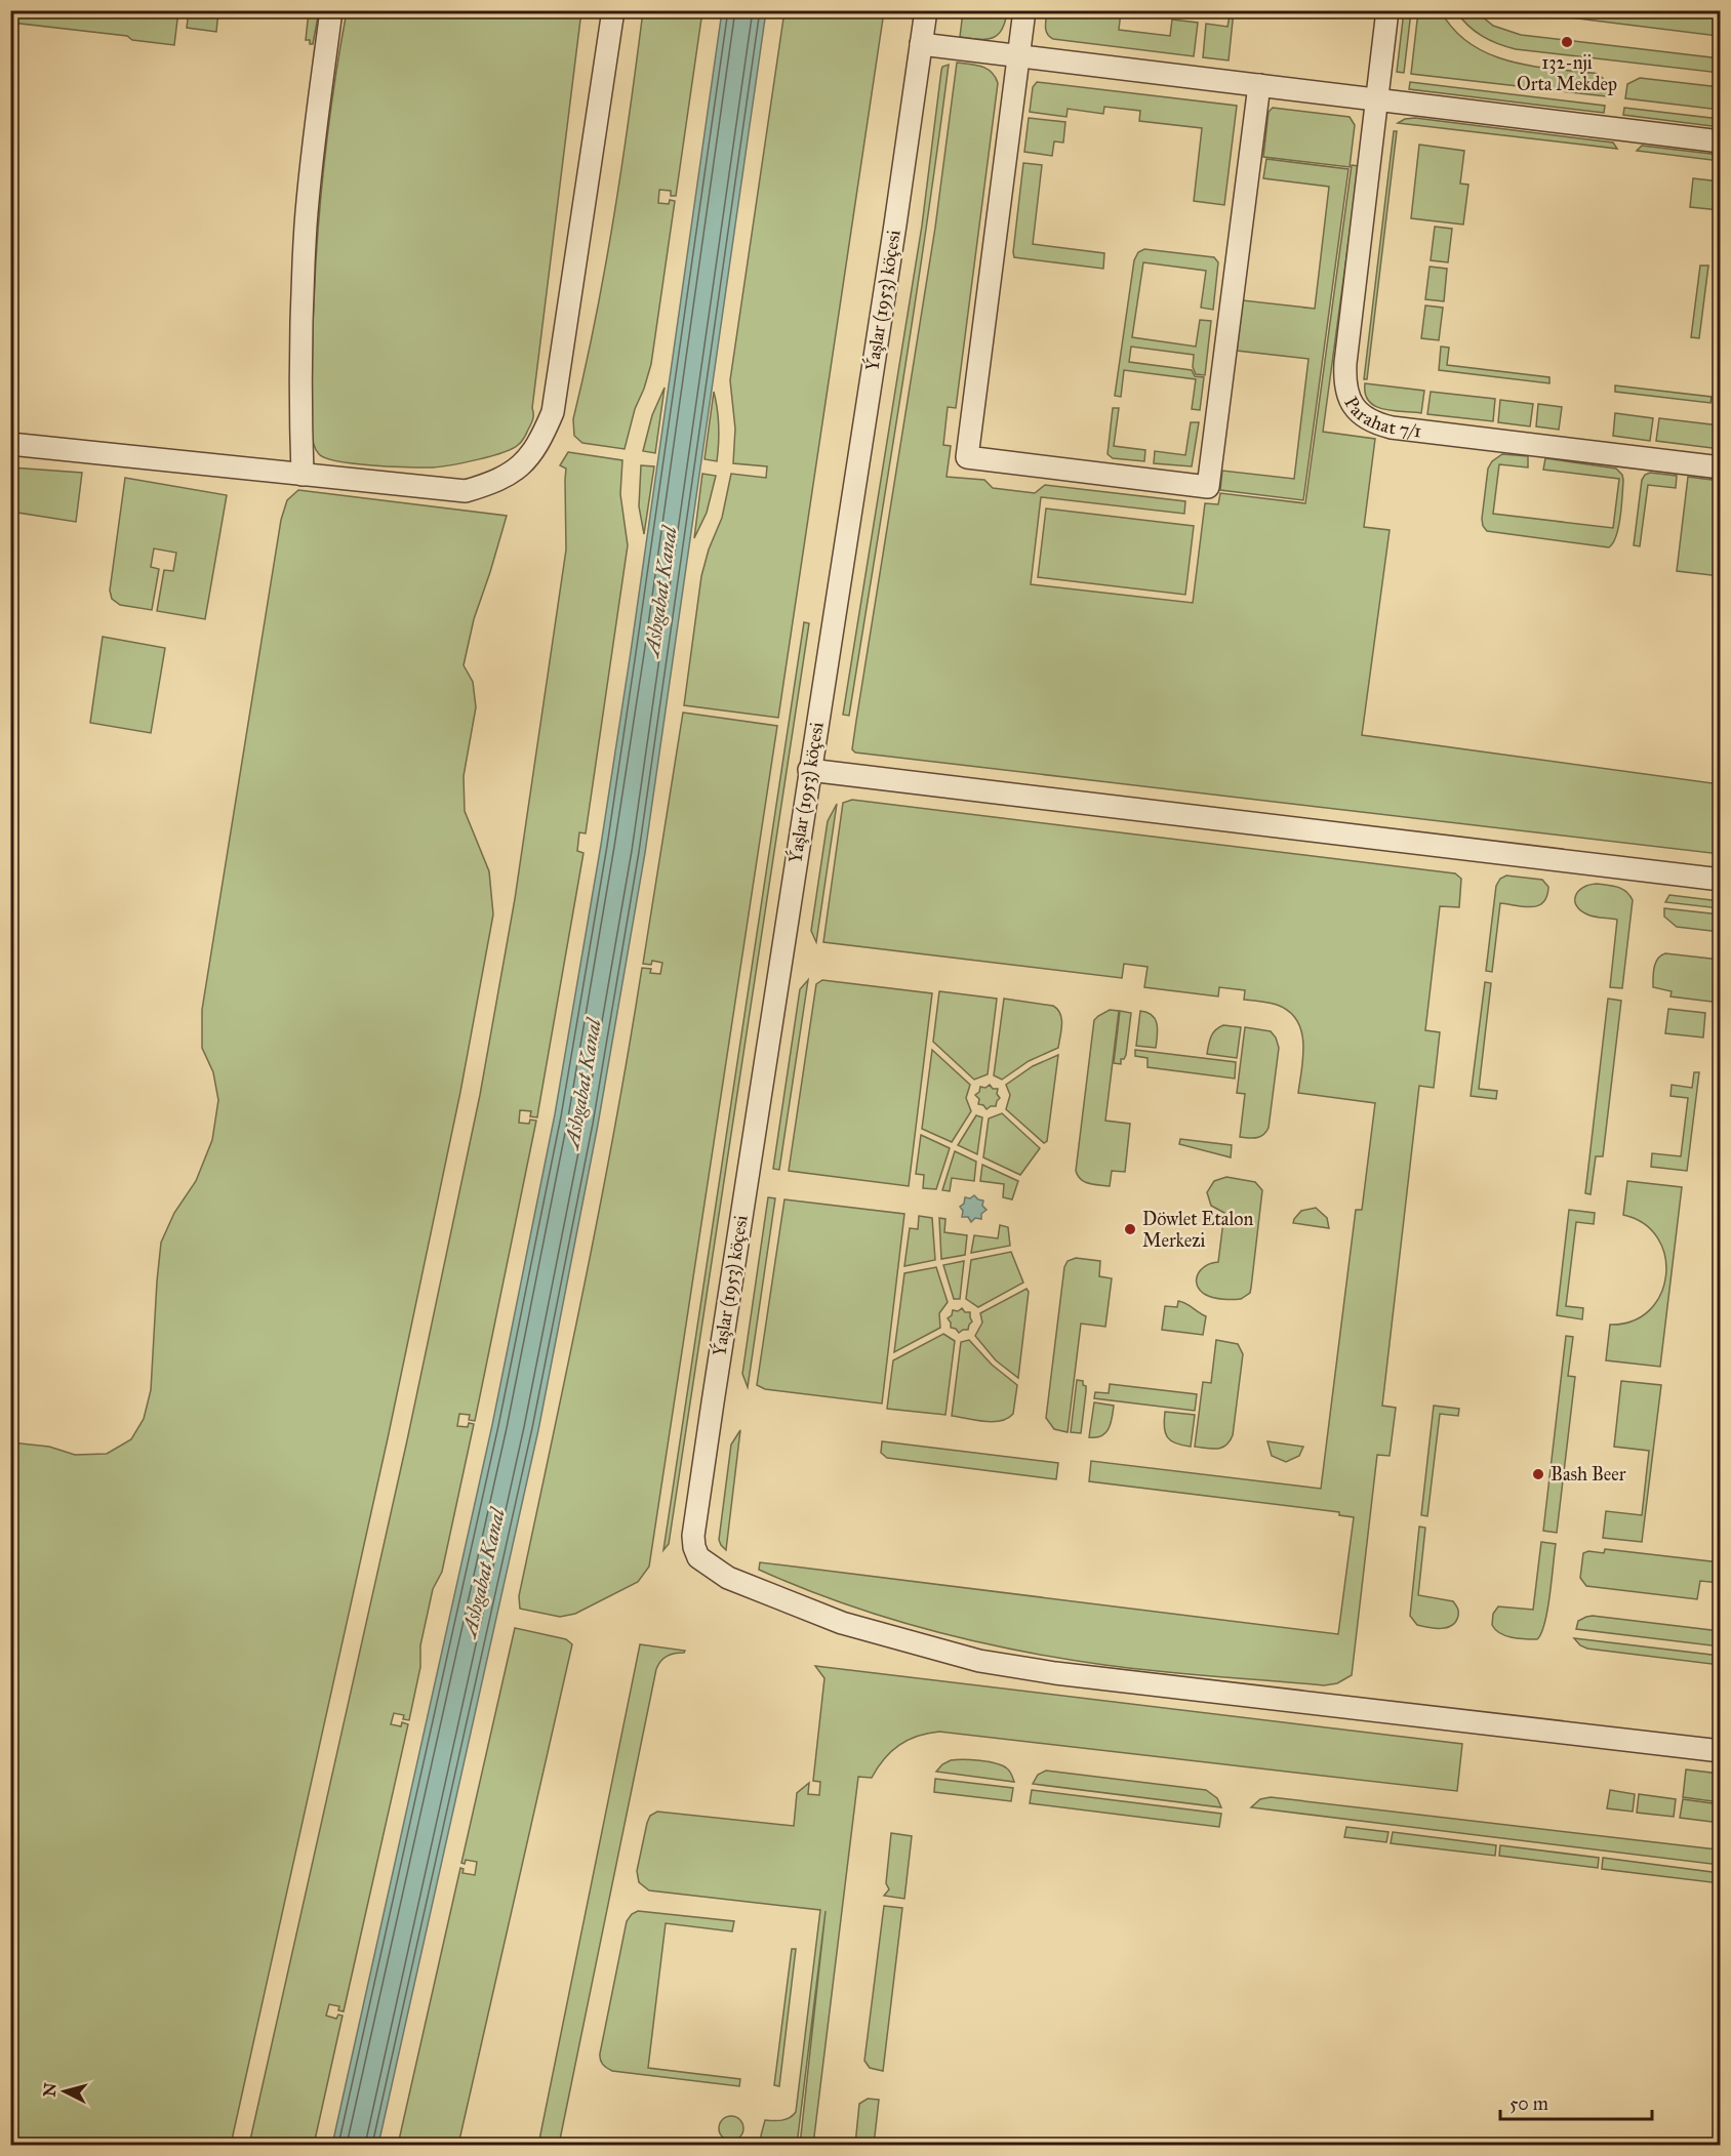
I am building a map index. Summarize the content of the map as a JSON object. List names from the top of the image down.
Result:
{
  "streets": {
    "street": ["Ýaşlar (1953) köçesi", "Parahat 7/1"]
  },
  "water": ["Ashgabat Kanal"],
  "places": ["132-nji Orta Mekdep", "Döwlet Etalon Merkezi", "Bash Beer"],
  "scale_bar": "50 m",
  "north": "left"
}
